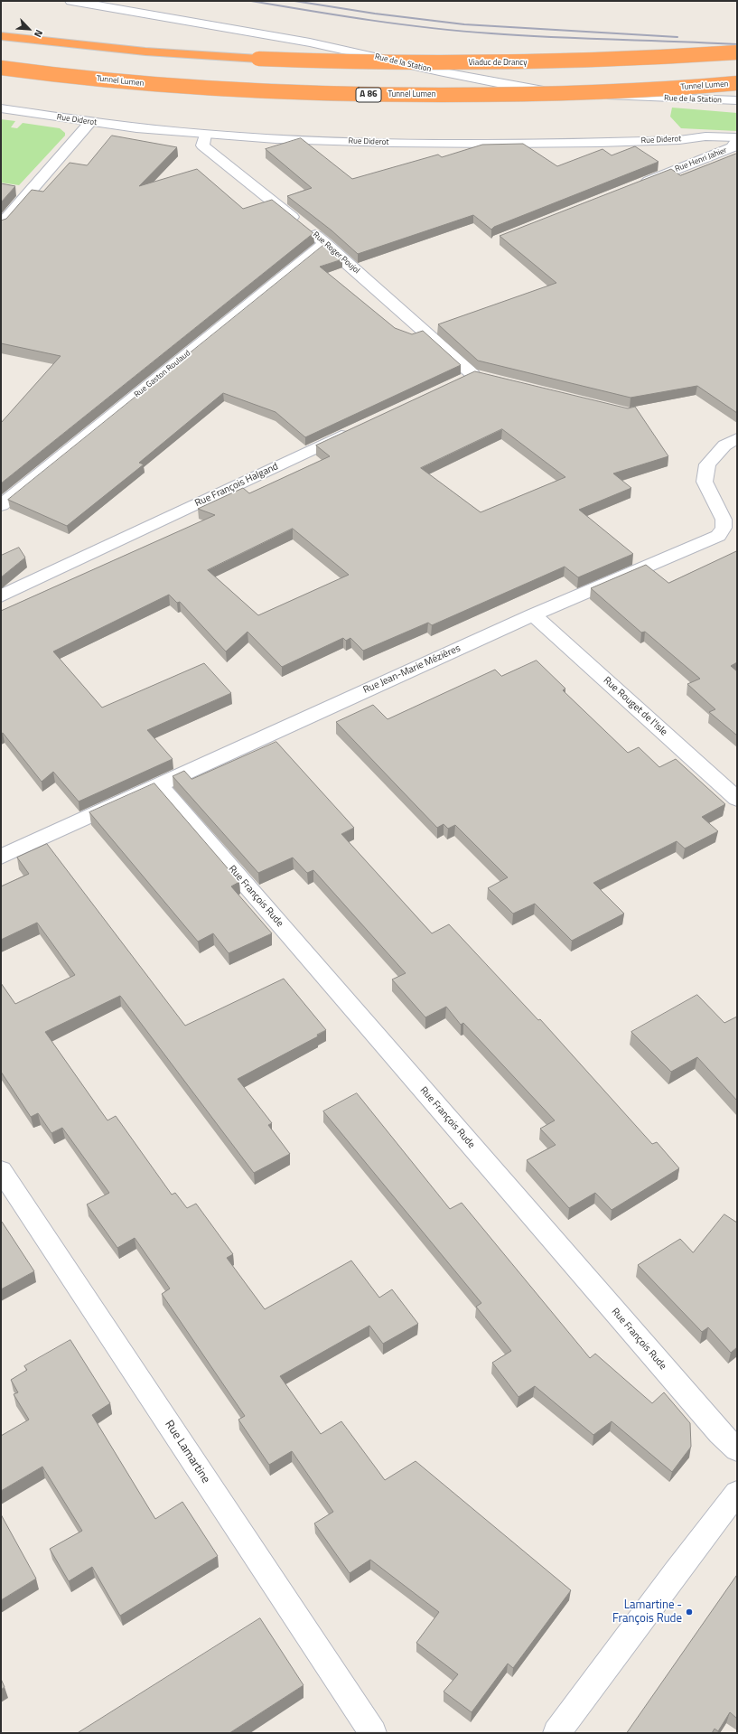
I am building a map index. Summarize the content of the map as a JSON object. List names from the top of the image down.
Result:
{
  "streets": {
    "highway": ["Viaduc de Drancy", "Tunnel Lumen", "A 86"],
    "street": [
      "Rue de la Station",
      "Rue Diderot",
      "Rue Henri Jahier",
      "Rue Roger Poujol",
      "Rue Gaston Roulaud",
      "Rue François Halgand",
      "Rue Jean-Marie Mézières",
      "Rue Rouget de l'Isle",
      "Rue François Rude",
      "Rue Lamartine"
    ]
  },
  "crossings": [
    ["Rue Diderot", "Rue Henri Jahier"],
    ["Rue Diderot", "Rue Roger Poujol"],
    ["Rue Roger Poujol", "Rue Gaston Roulaud"],
    ["Rue Jean-Marie Mézières", "Rue Rouget de l'Isle"],
    ["Rue Jean-Marie Mézières", "Rue François Rude"]
  ],
  "places": ["Lamartine - François Rude"],
  "north": "bottom right"
}
